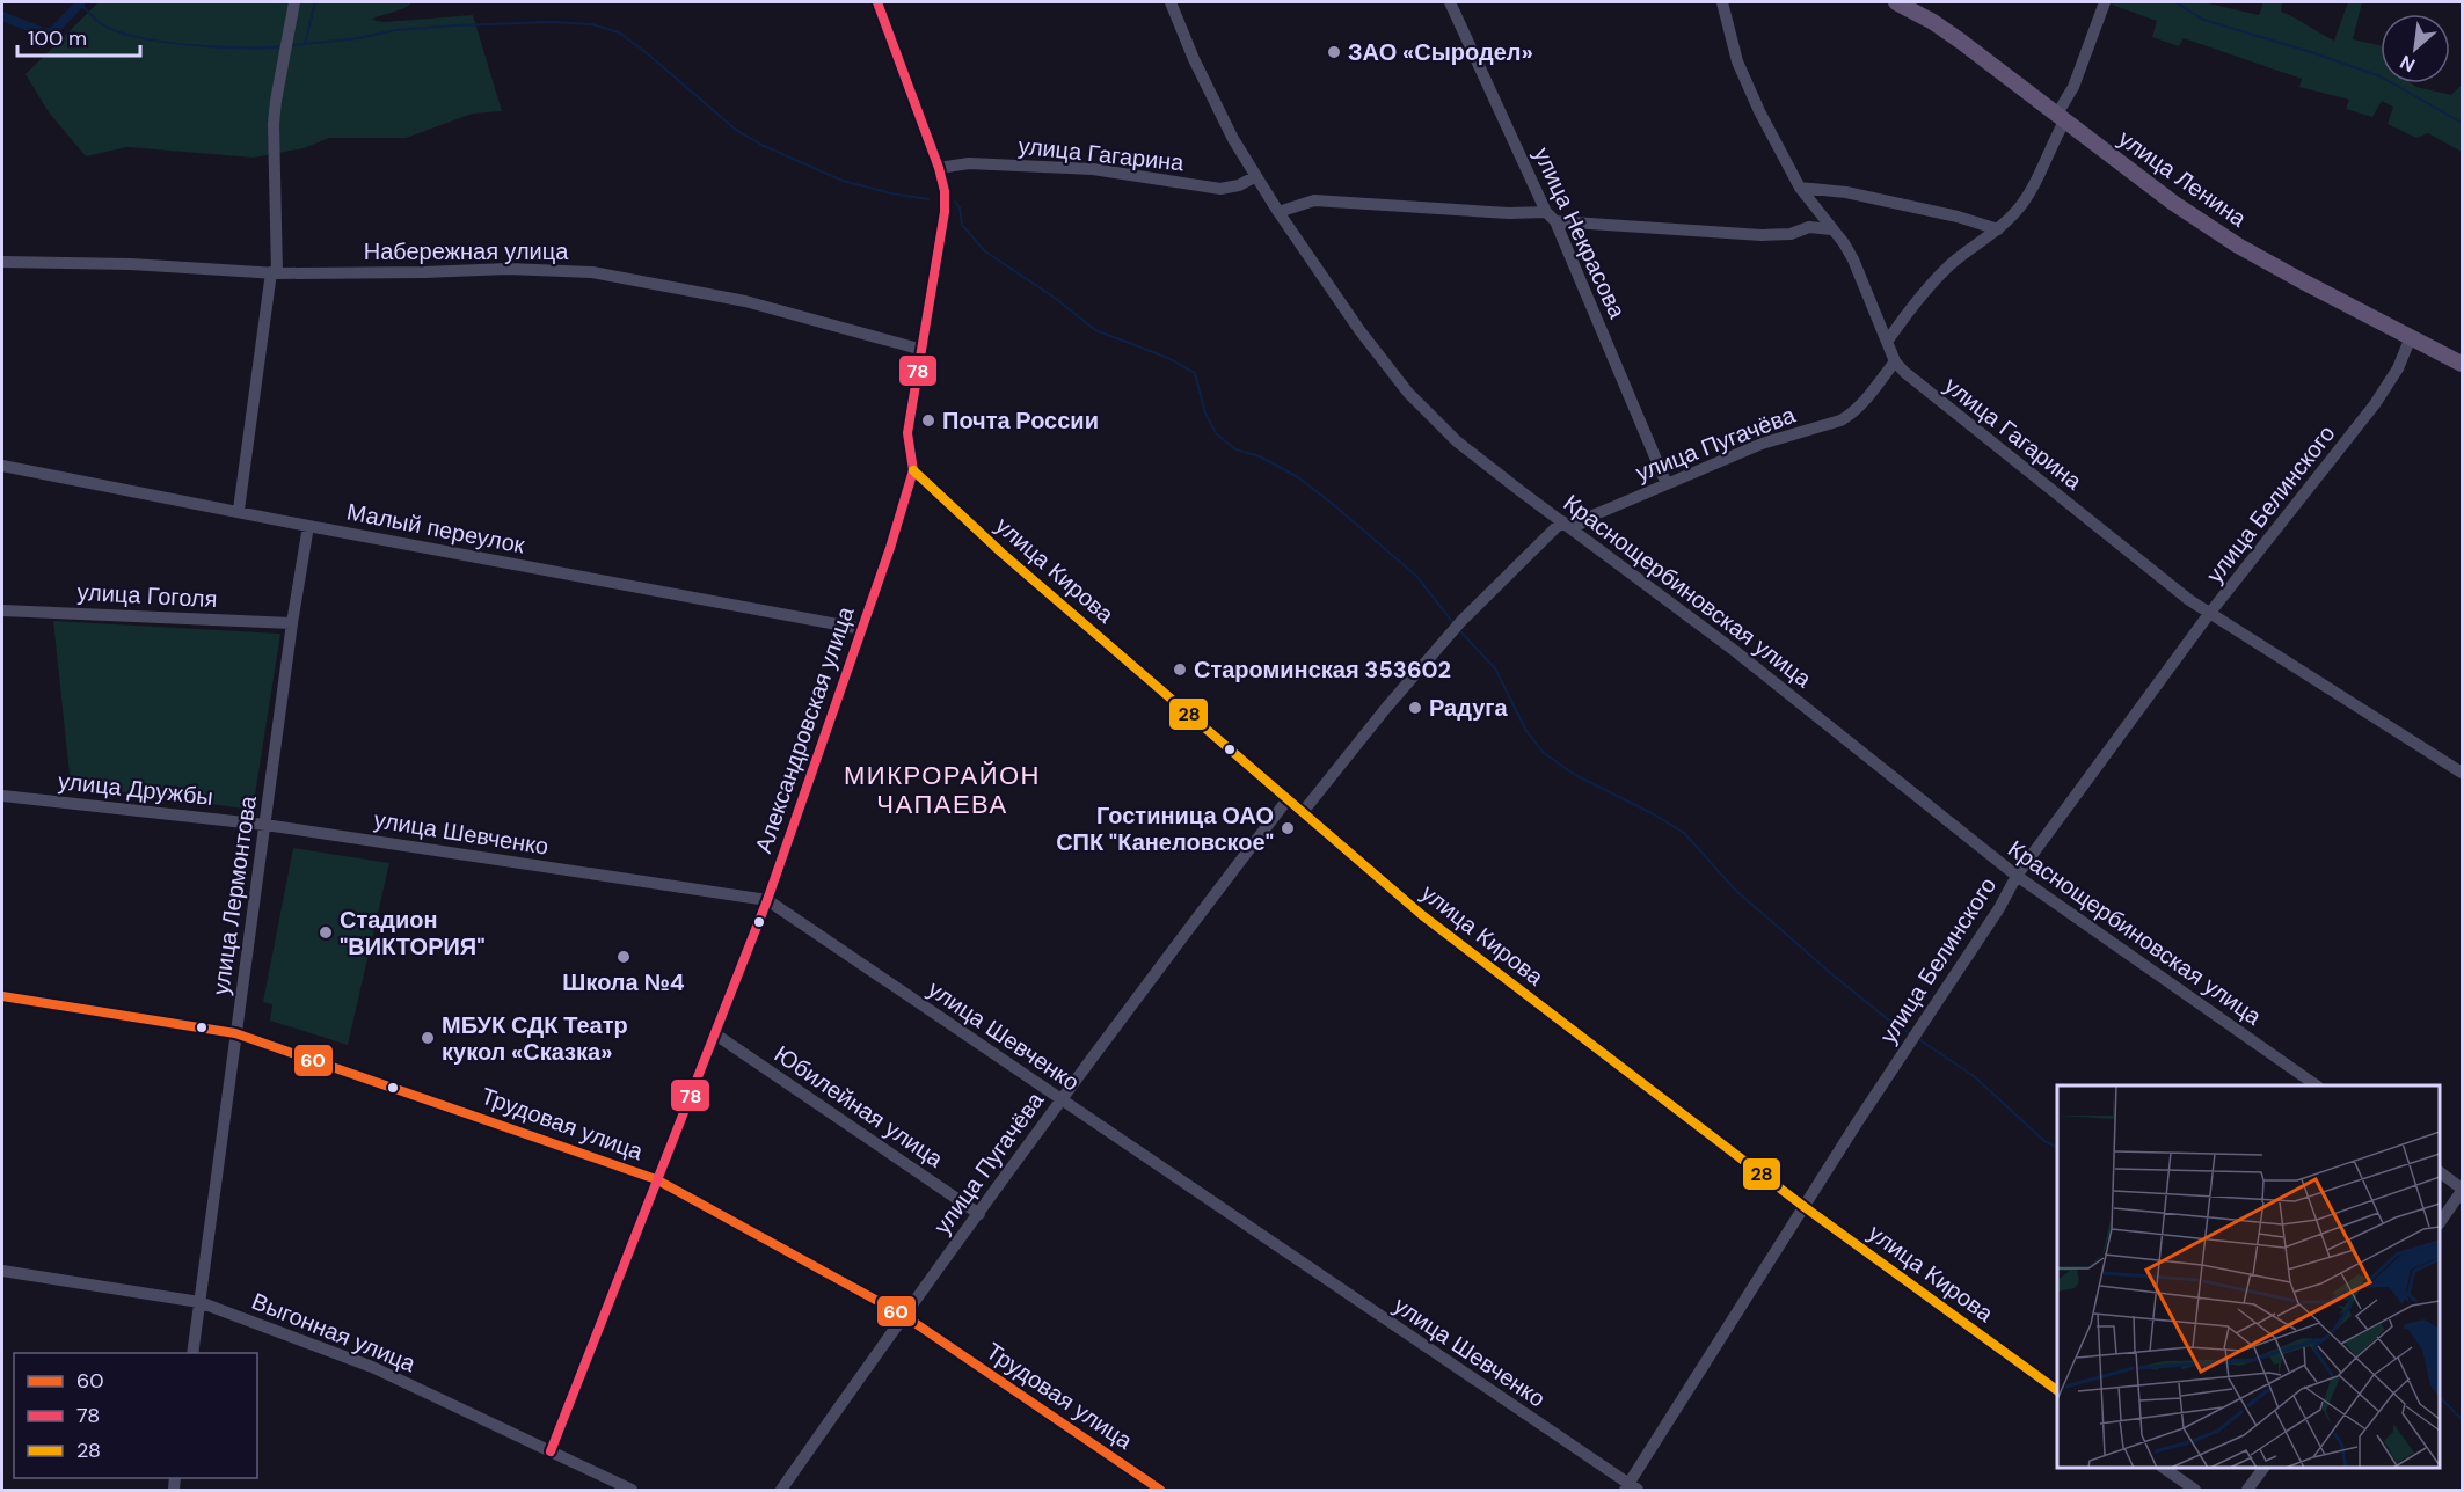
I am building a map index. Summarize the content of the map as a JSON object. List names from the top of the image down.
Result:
{
  "streets": {
    "main road": ["улица Ленина"],
    "street": [
      "улица Гагарина",
      "улица Некрасова",
      "Набережная улица",
      "улица Пугачёва",
      "улица Белинского",
      "Малый переулок",
      "улица Кирова",
      "Краснощербиновская улица",
      "улица Гоголя",
      "Александровская улица",
      "улица Дружбы",
      "улица Шевченко",
      "улица Лермонтова",
      "Юбилейная улица",
      "Трудовая улица",
      "Выгонная улица"
    ]
  },
  "crossings": [
    ["улица Гагарина", "улица Пугачёва"],
    ["улица Гагарина", "улица Белинского"],
    ["улица Гагарина", "Краснощербиновская улица"],
    ["улица Гагарина", "Александровская улица"],
    ["улица Ленина", "улица Белинского"],
    ["улица Некрасова", "улица Пугачёва"],
    ["Набережная улица", "Александровская улица"],
    ["улица Пугачёва", "улица Кирова"],
    ["улица Пугачёва", "Краснощербиновская улица"],
    ["улица Пугачёва", "улица Шевченко"],
    ["улица Пугачёва", "Юбилейная улица"],
    ["улица Пугачёва", "Трудовая улица"],
    ["улица Белинского", "улица Кирова"],
    ["улица Белинского", "Краснощербиновская улица"],
    ["улица Белинского", "улица Шевченко"],
    ["Малый переулок", "Александровская улица"],
    ["Малый переулок", "улица Лермонтова"],
    ["улица Кирова", "Александровская улица"],
    ["улица Гоголя", "улица Лермонтова"],
    ["Александровская улица", "улица Шевченко"],
    ["Александровская улица", "Юбилейная улица"],
    ["Александровская улица", "Трудовая улица"],
    ["Александровская улица", "Выгонная улица"],
    ["улица Дружбы", "улица Шевченко"],
    ["улица Дружбы", "улица Лермонтова"],
    ["улица Шевченко", "улица Лермонтова"],
    ["улица Лермонтова", "Трудовая улица"],
    ["улица Лермонтова", "Выгонная улица"]
  ],
  "districts": ["МИКРОРАЙОН ЧАПАЕВА"],
  "places": [
    "ЗАО «Сыродел»",
    "Почта России",
    "Староминская 353602",
    "Радуга",
    "Гостиница ОАО СПК \"Канеловское\"",
    "Стадион \"ВИКТОРИЯ\"",
    "Школа №4",
    "МБУК СДК Театр кукол «Сказка»"
  ],
  "lines": ["transit line 78", "transit line 28", "transit line 60"],
  "legend": ["60", "78", "28"],
  "scale_bar": "100 m",
  "north": "bottom left"
}
